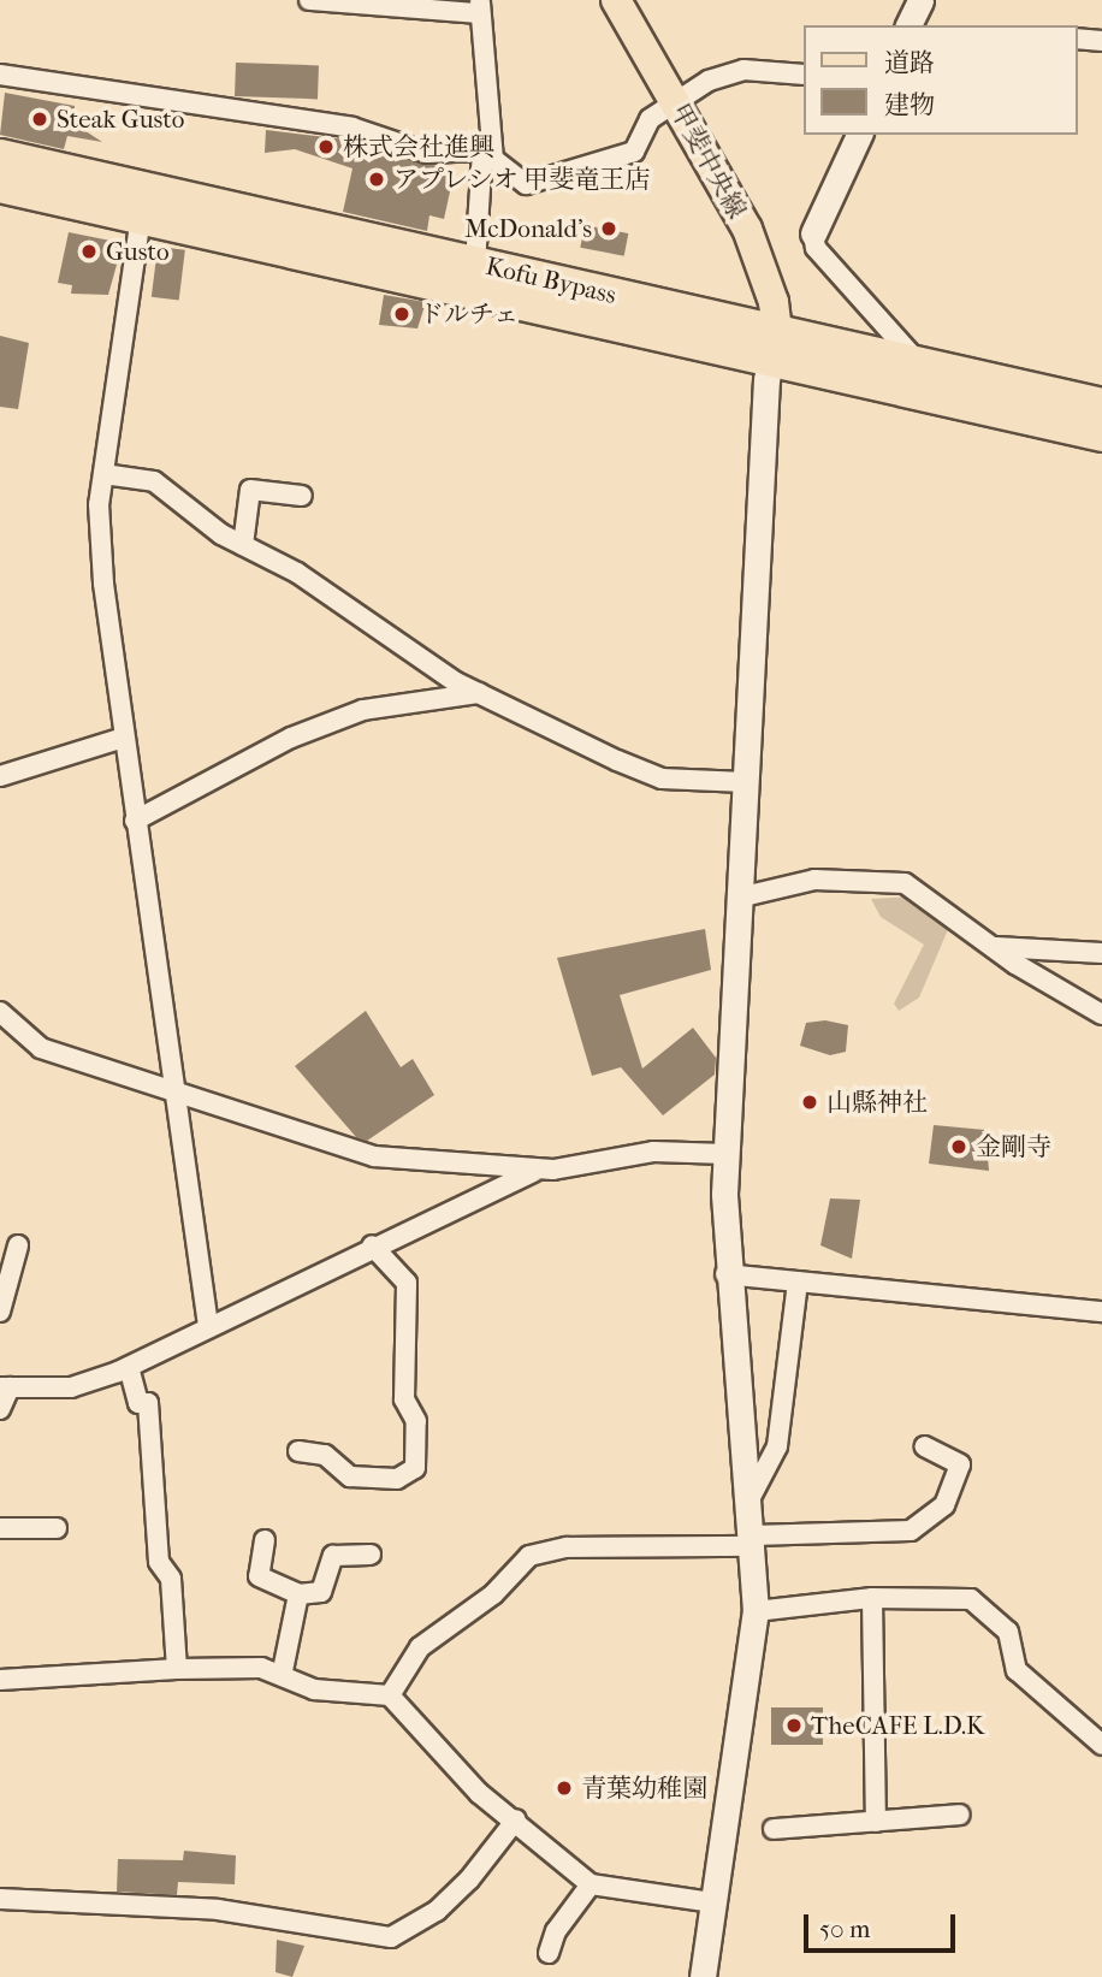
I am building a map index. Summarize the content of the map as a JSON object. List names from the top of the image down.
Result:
{
  "streets": {
    "highway": ["Kofu Bypass"],
    "main road": ["甲斐中央線"]
  },
  "crossings": [
    ["甲斐中央線", "Kofu Bypass"]
  ],
  "places": [
    "Steak Gusto",
    "株式会社進興",
    "アプレシオ 甲斐竜王店",
    "McDonald's",
    "Gusto",
    "ドルチェ",
    "山縣神社",
    "金剛寺",
    "TheCAFE L.D.K",
    "青葉幼稚園"
  ],
  "legend": ["道路", "建物"],
  "scale_bar": "50 m"
}
